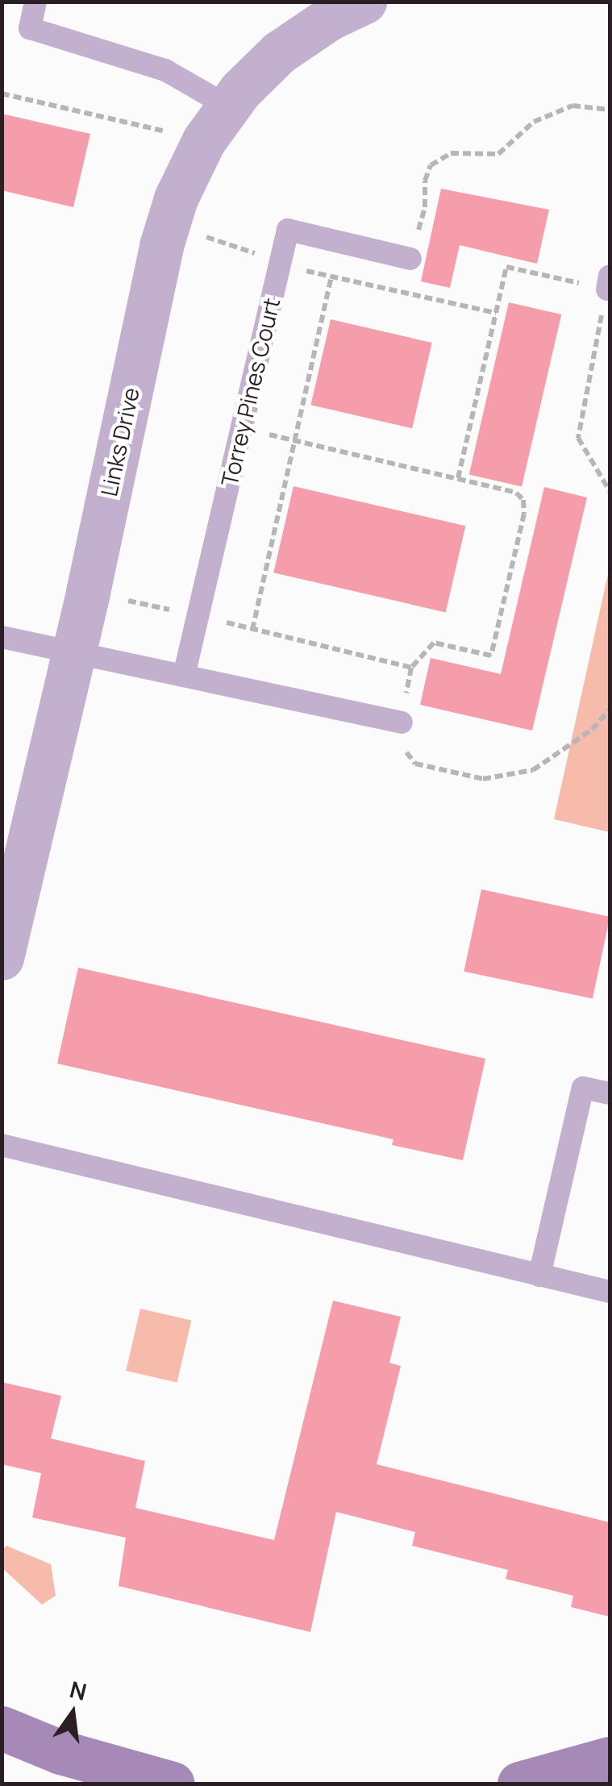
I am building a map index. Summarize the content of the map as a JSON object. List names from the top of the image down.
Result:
{
  "streets": {
    "street": ["Links Drive"],
    "lane": ["Torrey Pines Court"]
  },
  "north": "top"
}
